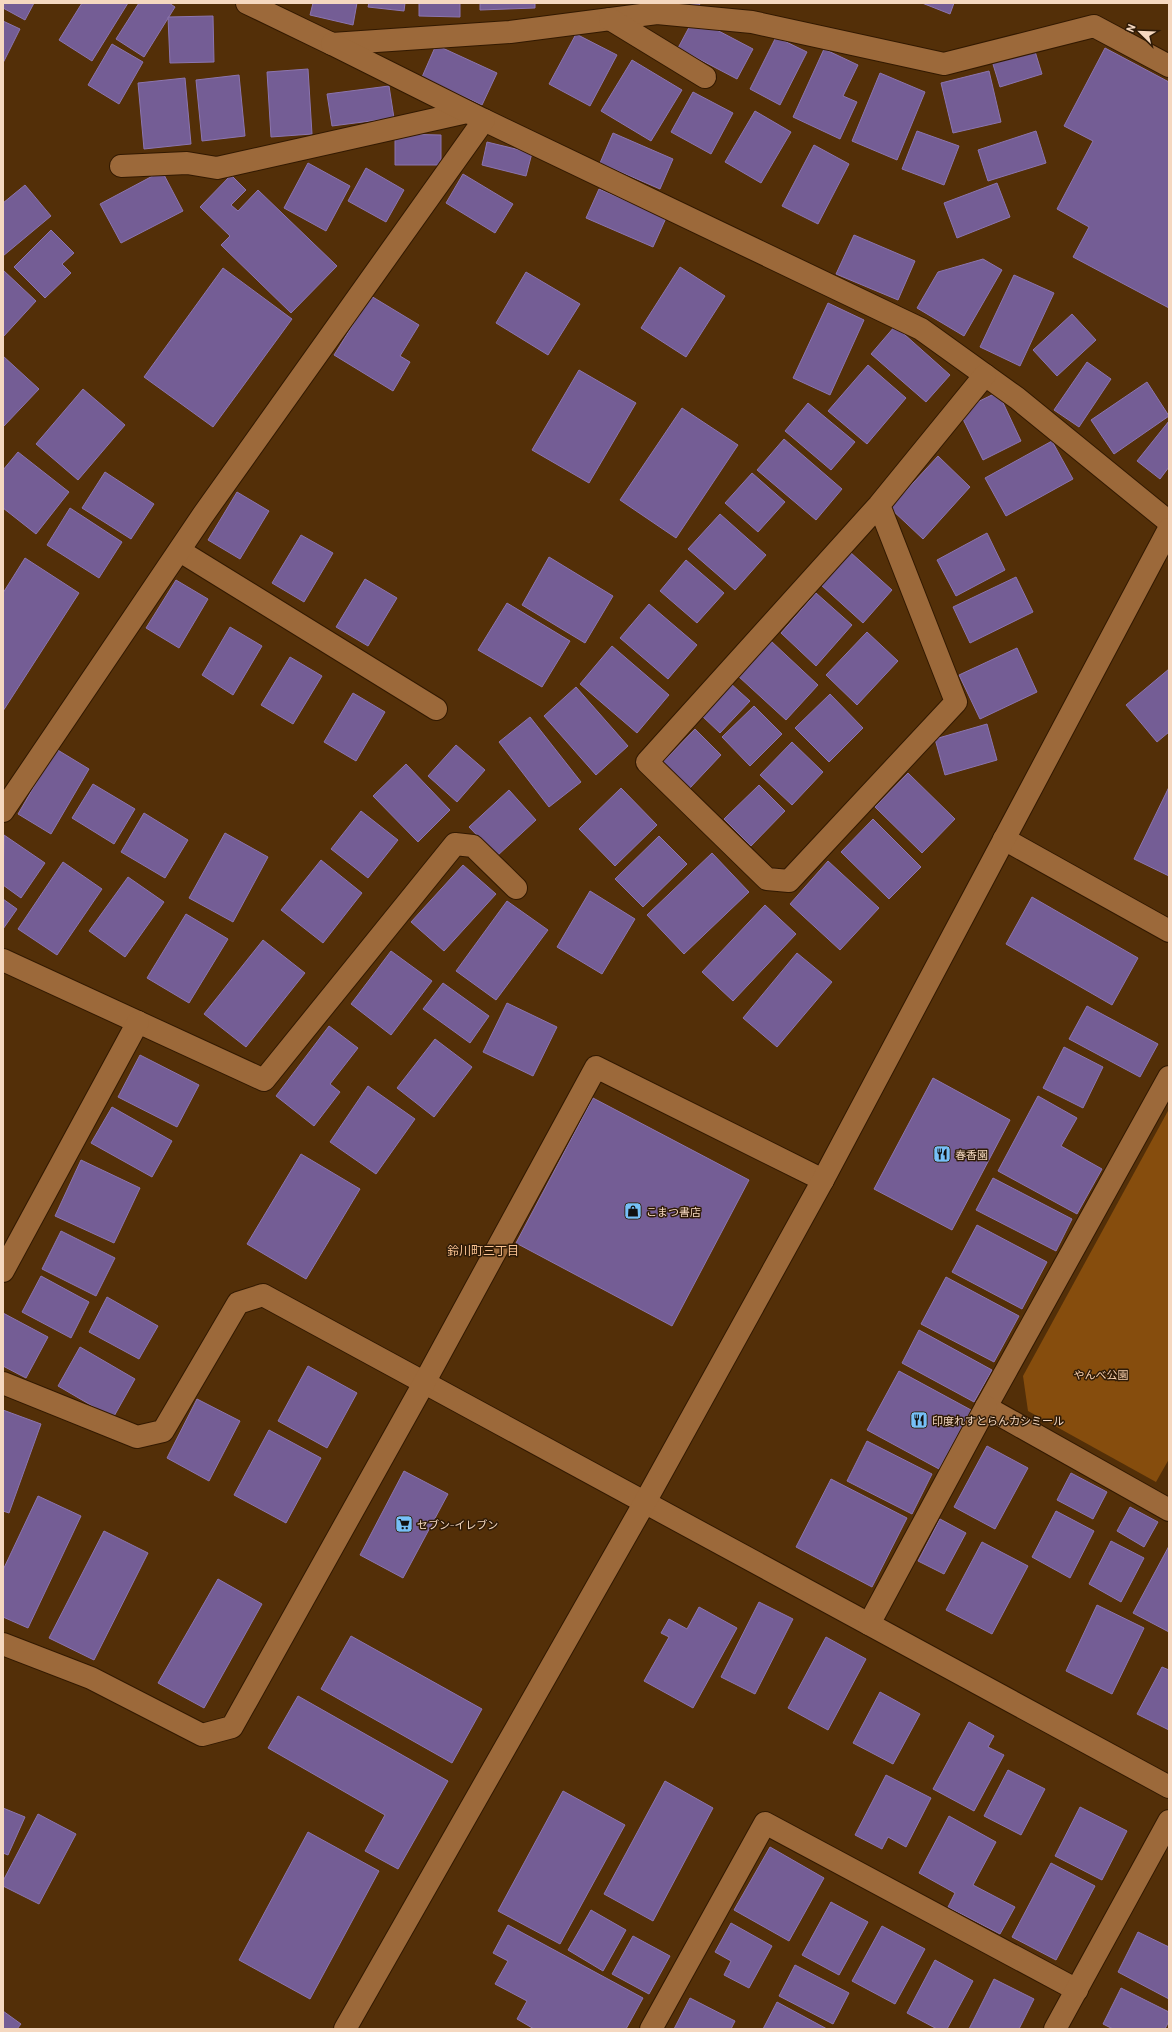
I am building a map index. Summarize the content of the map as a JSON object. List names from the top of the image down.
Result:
{
  "districts": ["鈴川町三丁目"],
  "parks": ["やんべ公園"],
  "places": {
    "restaurant": ["春香園", "印度れすとらんカシミール"],
    "shop": ["こまつ書店"],
    "supermarket": ["セブン-イレブン"]
  },
  "north": "top left"
}
